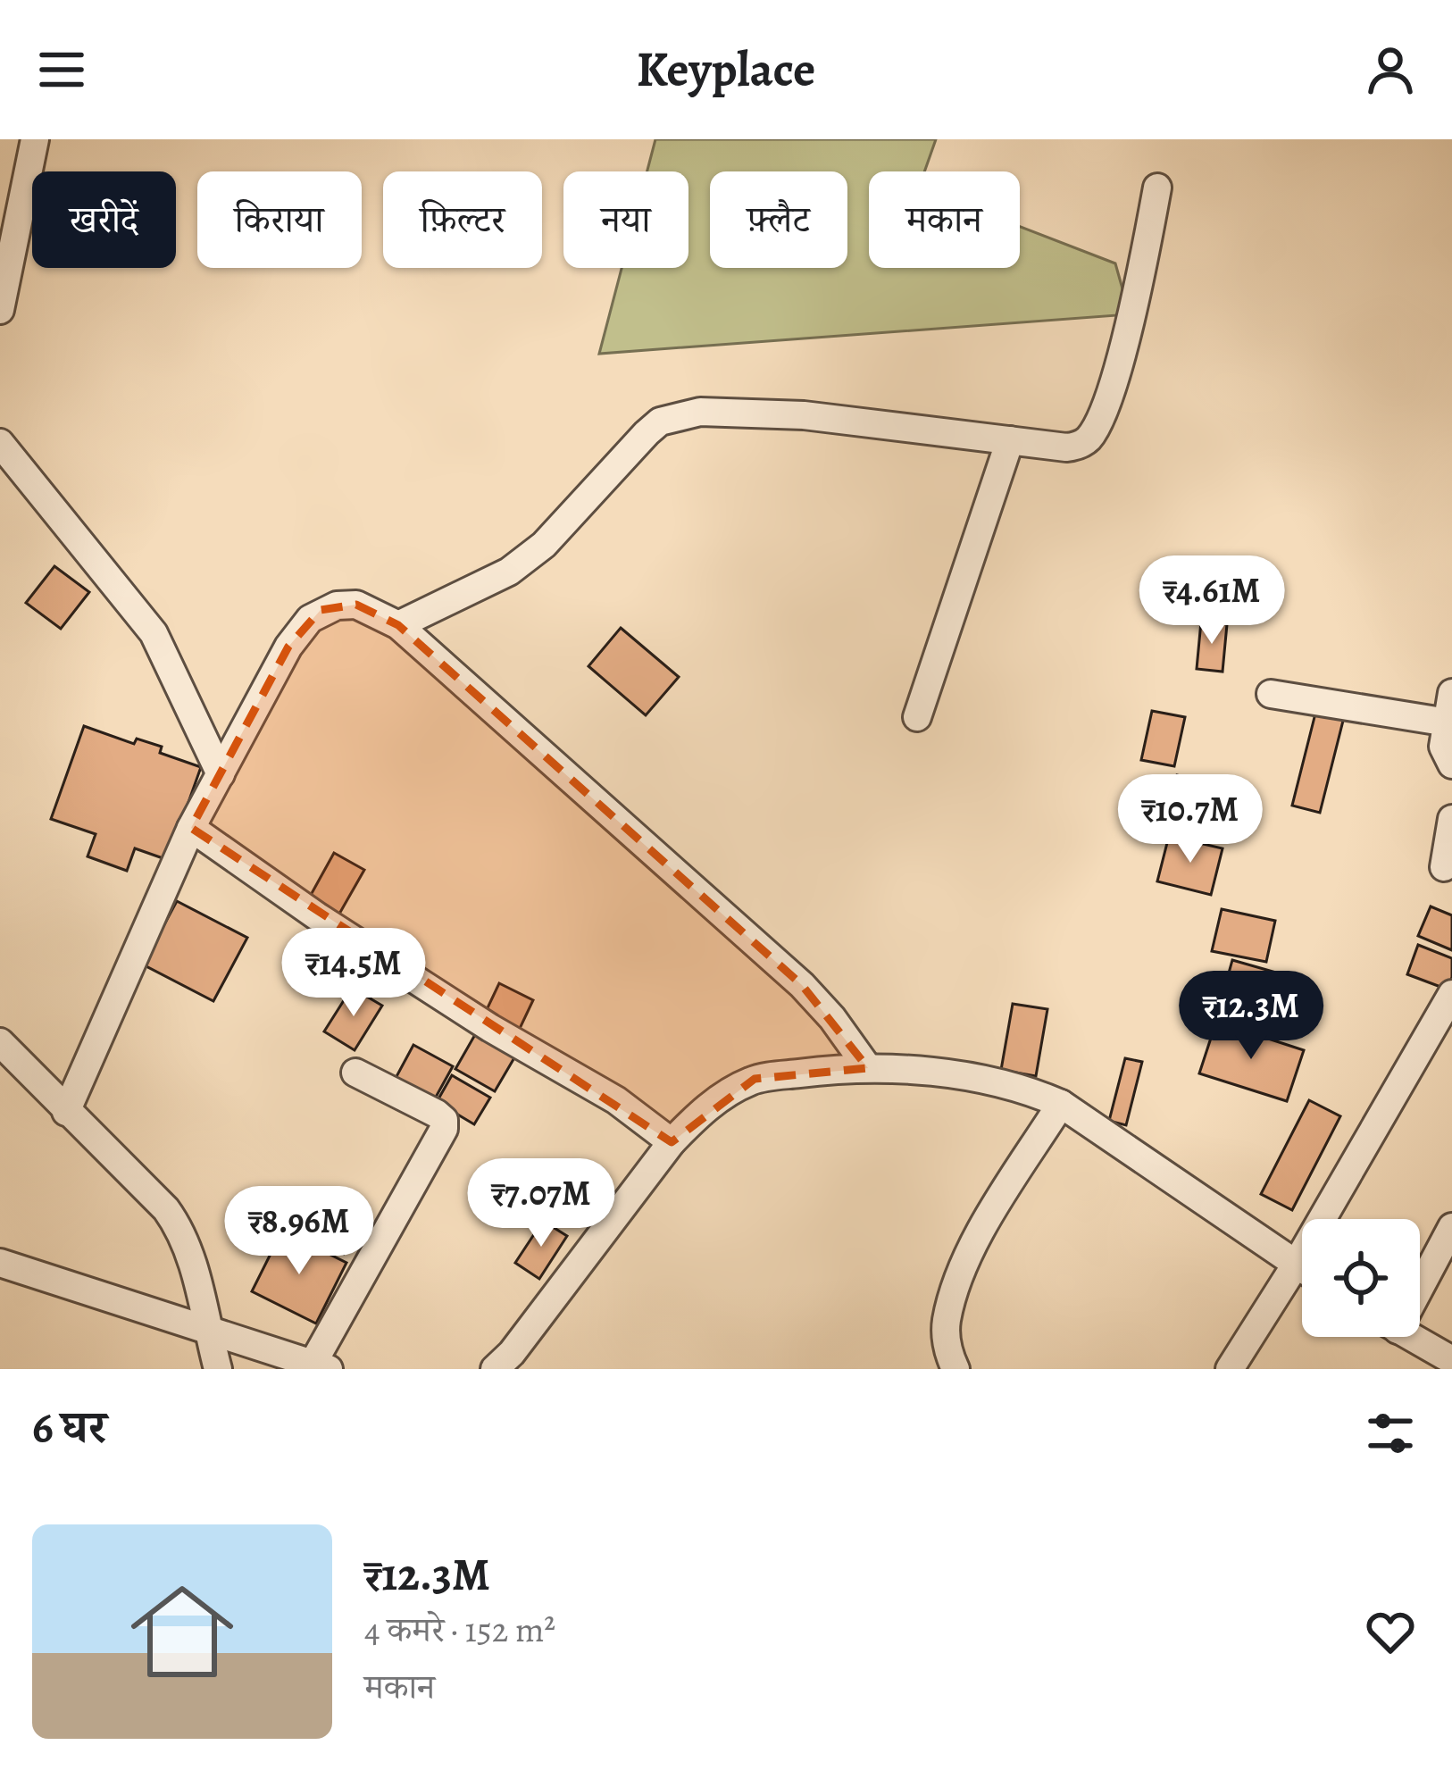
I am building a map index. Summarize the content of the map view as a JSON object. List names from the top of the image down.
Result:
{
  "page": {
    "header": "Keyplace",
    "chip": [
      "खरीदें",
      "किराया",
      "फ़िल्टर",
      "नया",
      "फ़्लैट",
      "मकान"
    ],
    "price": [
      "₹4.61M",
      "₹10.7M",
      "₹14.5M",
      "₹12.3M",
      "₹7.07M",
      "₹8.96M"
    ],
    "heading": "6 घर",
    "list": [
      {
        "name": "₹12.3M",
        "note": "4 कमरे · 152 m² · मकान"
      }
    ]
  }
}
